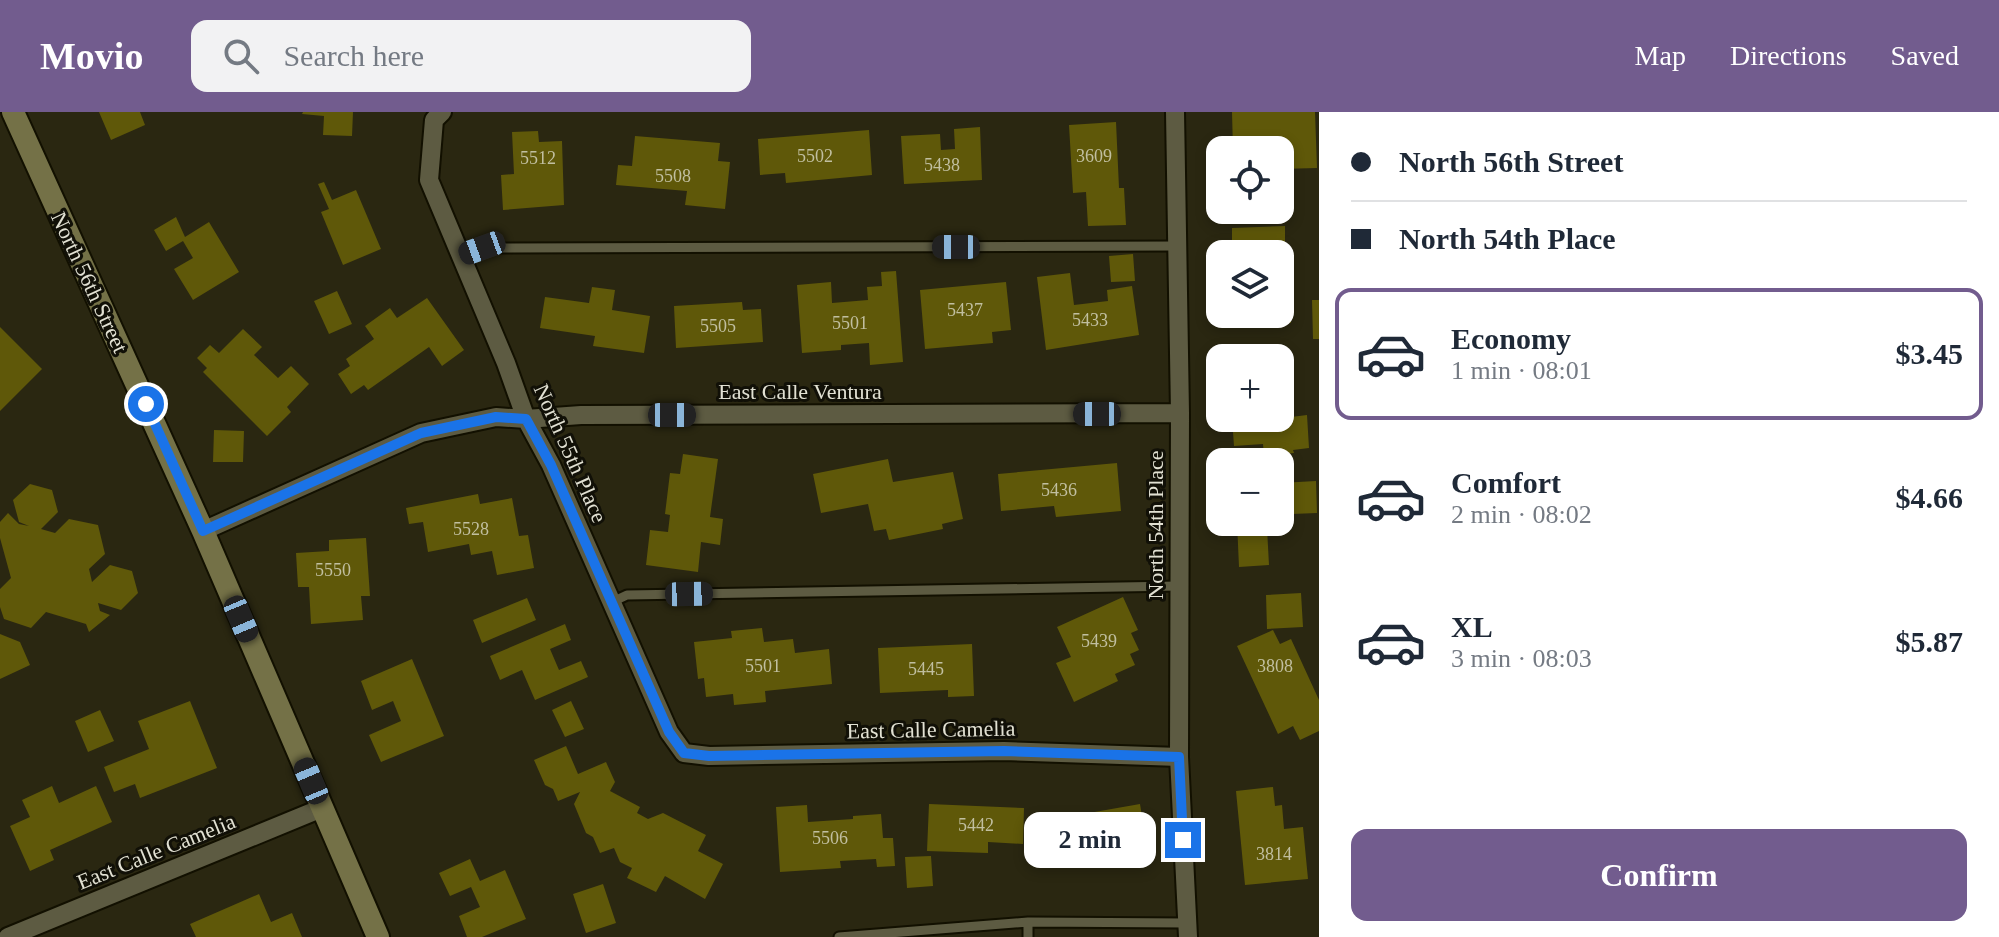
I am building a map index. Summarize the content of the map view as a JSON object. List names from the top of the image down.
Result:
{
  "streets": {
    "main road": ["North 56th Street"],
    "street": [
      "East Calle Ventura",
      "North 55th Place",
      "North 54th Place",
      "East Calle Camelia"
    ]
  },
  "crossings": [
    ["North 56th Street", "East Calle Ventura"],
    ["North 56th Street", "East Calle Camelia"],
    ["East Calle Ventura", "North 55th Place"],
    ["East Calle Ventura", "North 54th Place"],
    ["North 55th Place", "East Calle Camelia"],
    ["North 54th Place", "East Calle Camelia"]
  ],
  "house_numbers": [
    "5502",
    "3609",
    "5512",
    "5438",
    "5508",
    "5437",
    "5433",
    "5501",
    "5505",
    "5436",
    "5528",
    "5550",
    "5439",
    "5501",
    "3808",
    "5445",
    "5442",
    "5506",
    "3814"
  ],
  "page": {
    "header": "Movio",
    "search": "Search here",
    "nav": ["Map", "Directions", "Saved"],
    "banner": ["North 56th Street", "North 54th Place"],
    "map_buttons": ["+", "−"],
    "list": [
      {
        "name": "Economy",
        "note": "1 min · 08:01",
        "value": "$3.45"
      },
      {
        "name": "Comfort",
        "note": "2 min · 08:02",
        "value": "$4.66"
      },
      {
        "name": "XL",
        "note": "3 min · 08:03",
        "value": "$5.87"
      }
    ],
    "bubble": "2 min",
    "buttons": "Confirm"
  }
}
